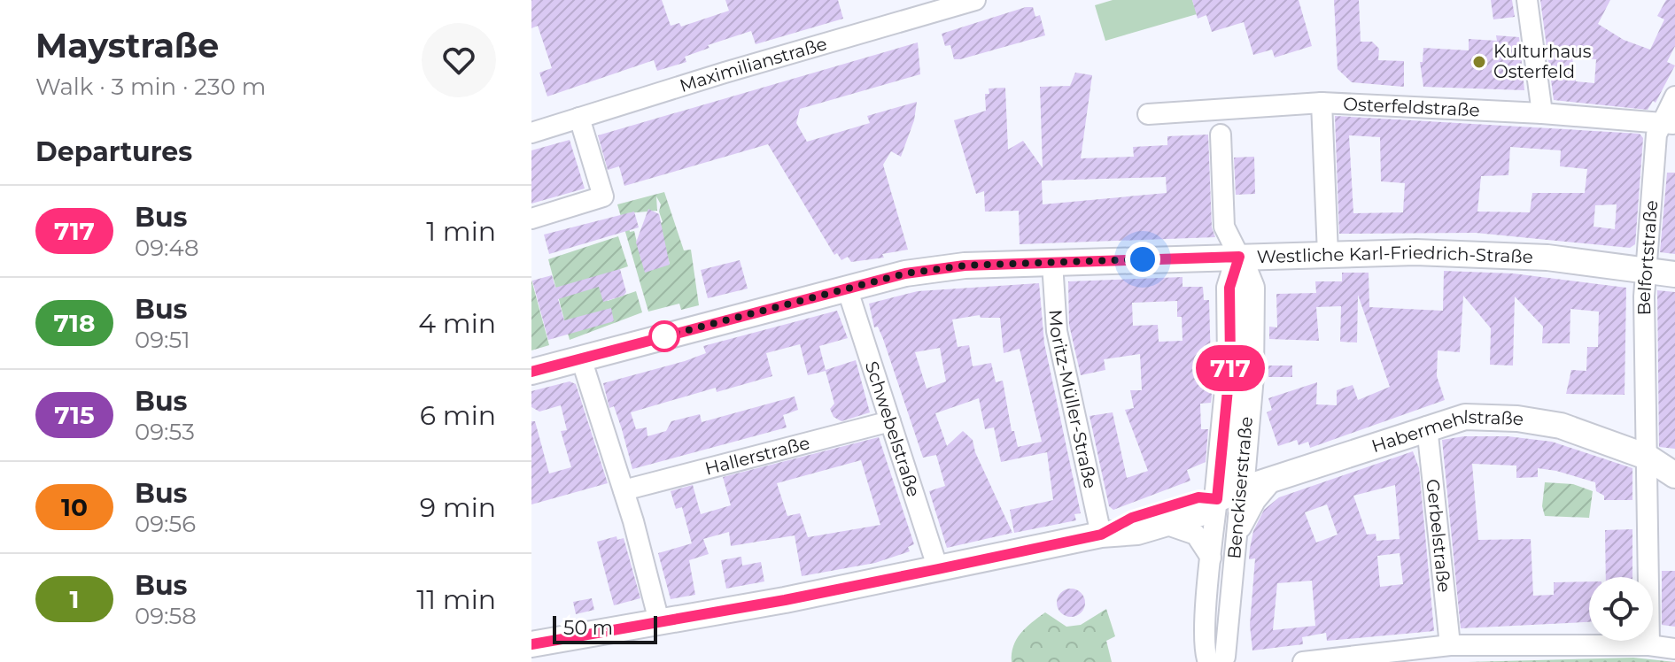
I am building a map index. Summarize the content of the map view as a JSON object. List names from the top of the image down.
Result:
{
  "streets": {
    "main road": ["Westliche Karl-Friedrich-Straße", "Habermehlstraße", "Benckiserstraße"],
    "street": [
      "Maximilianstraße",
      "Osterfeldstraße",
      "Belfortstraße",
      "Moritz-Müller-Straße",
      "Schwebelstraße",
      "Hallerstraße",
      "Gerbelstraße"
    ]
  },
  "crossings": [
    ["Osterfeldstraße", "Belfortstraße"],
    ["Westliche Karl-Friedrich-Straße", "Belfortstraße"],
    ["Westliche Karl-Friedrich-Straße", "Moritz-Müller-Straße"],
    ["Westliche Karl-Friedrich-Straße", "Schwebelstraße"],
    ["Westliche Karl-Friedrich-Straße", "Benckiserstraße"],
    ["Belfortstraße", "Habermehlstraße"],
    ["Moritz-Müller-Straße", "Habermehlstraße"],
    ["Schwebelstraße", "Habermehlstraße"],
    ["Schwebelstraße", "Hallerstraße"],
    ["Habermehlstraße", "Benckiserstraße"],
    ["Habermehlstraße", "Gerbelstraße"]
  ],
  "places": ["Kulturhaus Osterfeld"],
  "lines": ["bus line 717"],
  "scale_bar": "50 m",
  "page": {
    "heading": [
      ["Maystraße", "Walk · 3 min · 230 m"],
      "Departures"
    ],
    "on_map": "717",
    "list": [
      {
        "mark": "717",
        "name": "Bus",
        "note": "09:48",
        "value": "1 min"
      },
      {
        "mark": "718",
        "name": "Bus",
        "note": "09:51",
        "value": "4 min"
      },
      {
        "mark": "715",
        "name": "Bus",
        "note": "09:53",
        "value": "6 min"
      },
      {
        "mark": "10",
        "name": "Bus",
        "note": "09:56",
        "value": "9 min"
      },
      {
        "mark": "1",
        "name": "Bus",
        "note": "09:58",
        "value": "11 min"
      }
    ],
    "scale": "50 m"
  }
}
